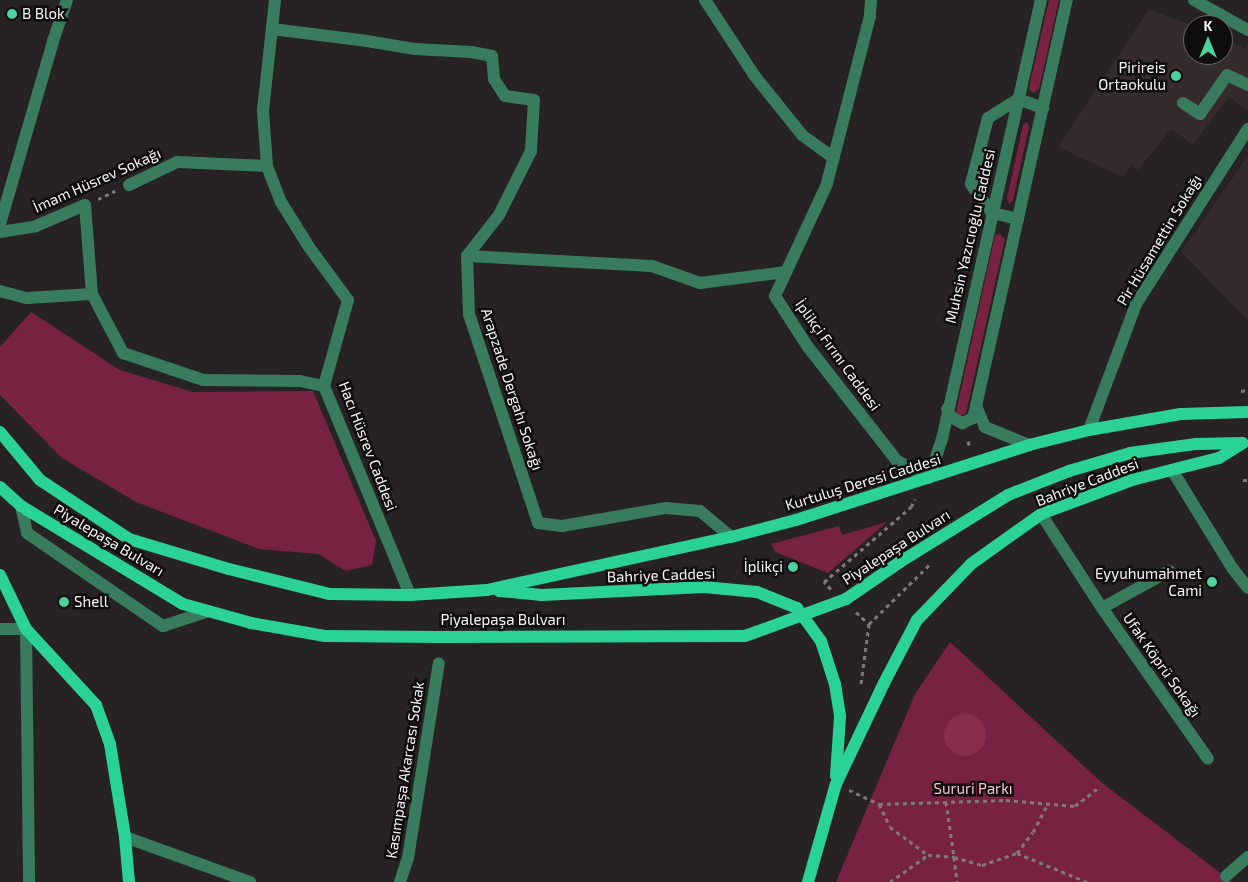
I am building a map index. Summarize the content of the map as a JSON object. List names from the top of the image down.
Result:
{
  "streets": {
    "main road": ["Kurtuluş Deresi Caddesi", "Bahriye Caddesi", "Piyalepaşa Bulvarı"],
    "street": [
      "İmam Hüsrev Sokağı",
      "Muhsin Yazıcıoğlu Caddesi",
      "Pir Hüsamettin Sokağı",
      "İplikçi Fırını Caddesi",
      "Arapzade Dergahı Sokağı",
      "Hacı Hüsrev Caddesi",
      "Ufak Köprü Sokağı",
      "Kasımpaşa Akarcası Sokak"
    ]
  },
  "crossings": [
    ["İmam Hüsrev Sokağı", "Hacı Hüsrev Caddesi"],
    ["Muhsin Yazıcıoğlu Caddesi", "İplikçi Fırını Caddesi"],
    ["Muhsin Yazıcıoğlu Caddesi", "Kurtuluş Deresi Caddesi"],
    ["Pir Hüsamettin Sokağı", "Kurtuluş Deresi Caddesi"],
    ["İplikçi Fırını Caddesi", "Kurtuluş Deresi Caddesi"],
    ["Arapzade Dergahı Sokağı", "Kurtuluş Deresi Caddesi"],
    ["Hacı Hüsrev Caddesi", "Piyalepaşa Bulvarı"],
    ["Kurtuluş Deresi Caddesi", "Bahriye Caddesi"],
    ["Kurtuluş Deresi Caddesi", "Piyalepaşa Bulvarı"],
    ["Bahriye Caddesi", "Piyalepaşa Bulvarı"],
    ["Bahriye Caddesi", "Ufak Köprü Sokağı"]
  ],
  "parks": ["Sururi Parkı"],
  "places": [
    "B Blok",
    "Pirireis Ortaokulu",
    "İplikçi",
    "Eyyuhumahmet Cami",
    "Shell"
  ],
  "north": "top"
}
